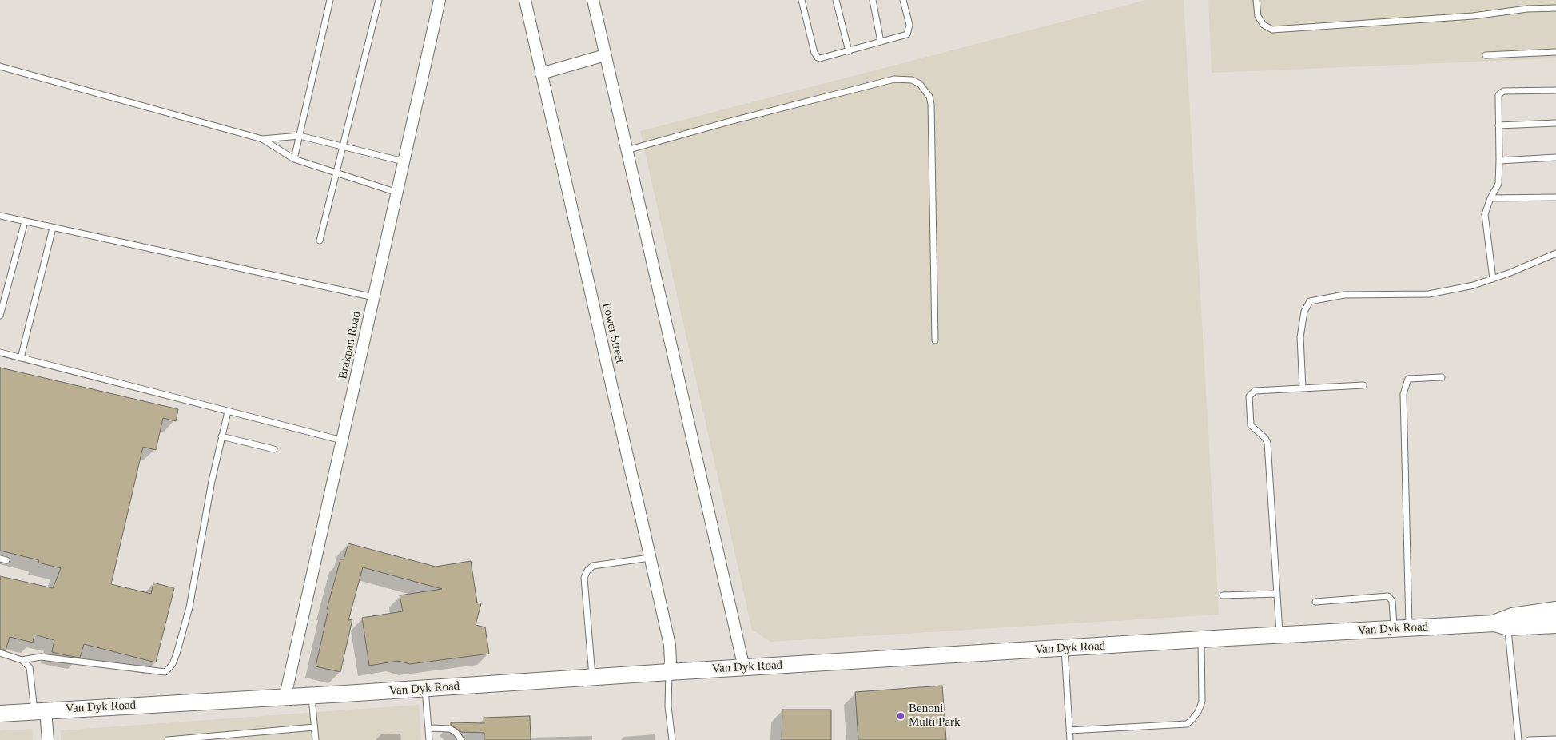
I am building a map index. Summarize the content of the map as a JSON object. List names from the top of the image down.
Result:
{
  "streets": {
    "main road": ["Van Dyk Road"],
    "street": ["Power Street", "Brakpan Road"]
  },
  "crossings": [
    ["Power Street", "Van Dyk Road"],
    ["Brakpan Road", "Van Dyk Road"]
  ],
  "places": ["Benoni Multi Park"]
}
